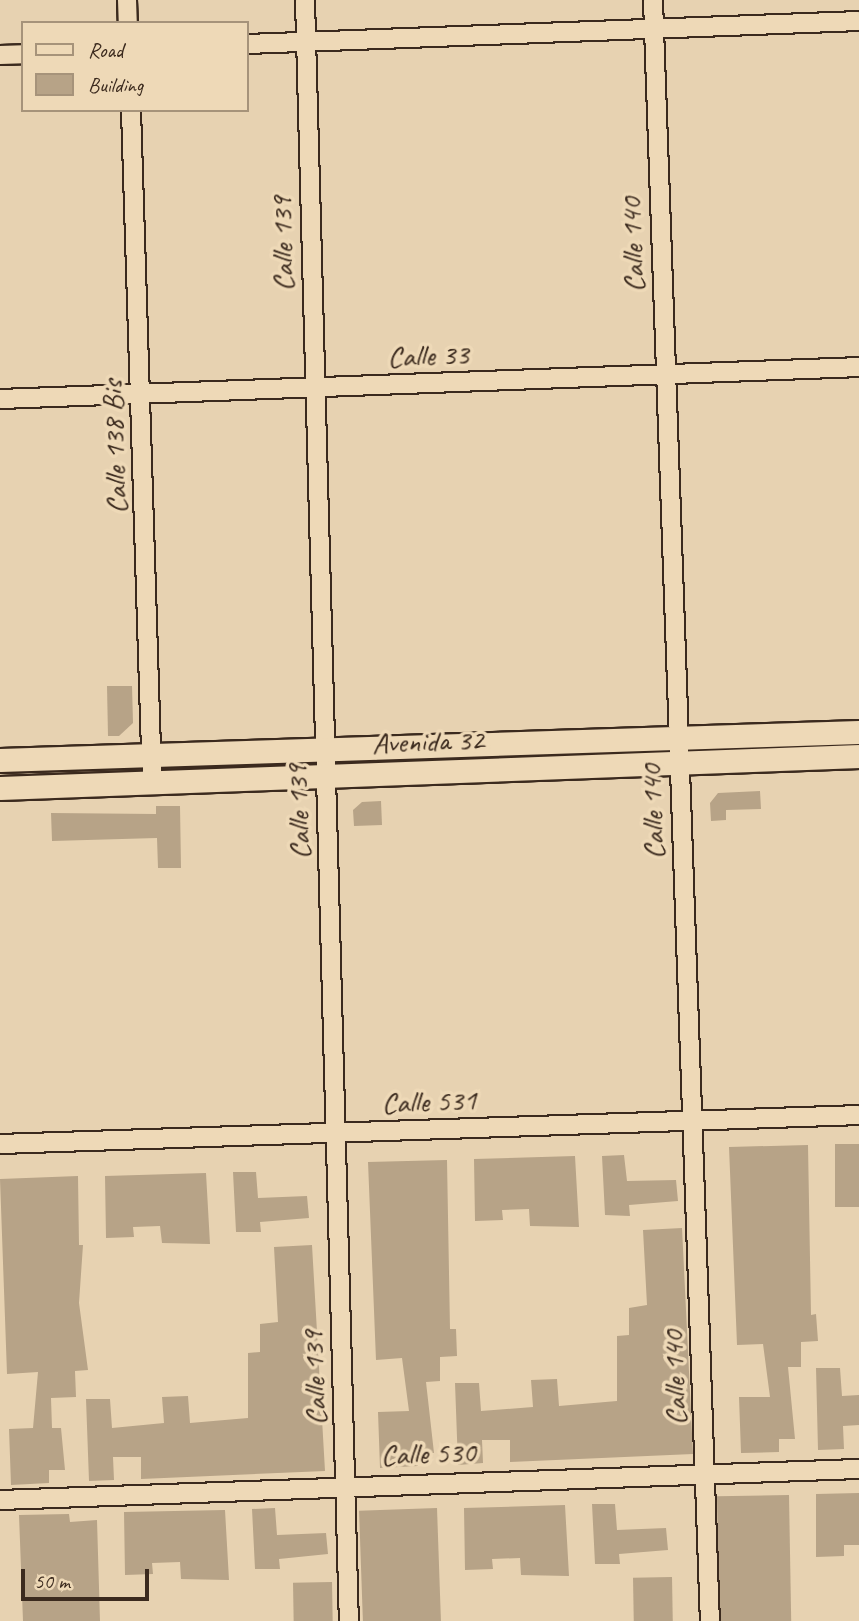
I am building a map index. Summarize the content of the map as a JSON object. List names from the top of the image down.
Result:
{
  "streets": {
    "main road": ["Avenida 32"],
    "street": [
      "Calle 139",
      "Calle 140",
      "Calle 33",
      "Calle 138 Bis",
      "Calle 531",
      "Calle 530"
    ]
  },
  "crossings": [
    ["Calle 139", "Calle 33"],
    ["Calle 139", "Avenida 32"],
    ["Calle 139", "Calle 531"],
    ["Calle 139", "Calle 530"],
    ["Calle 140", "Calle 33"],
    ["Calle 140", "Avenida 32"],
    ["Calle 140", "Calle 531"],
    ["Calle 140", "Calle 530"],
    ["Calle 33", "Calle 138 Bis"],
    ["Calle 138 Bis", "Avenida 32"]
  ],
  "legend": ["Road", "Building"],
  "scale_bar": "50 m"
}
